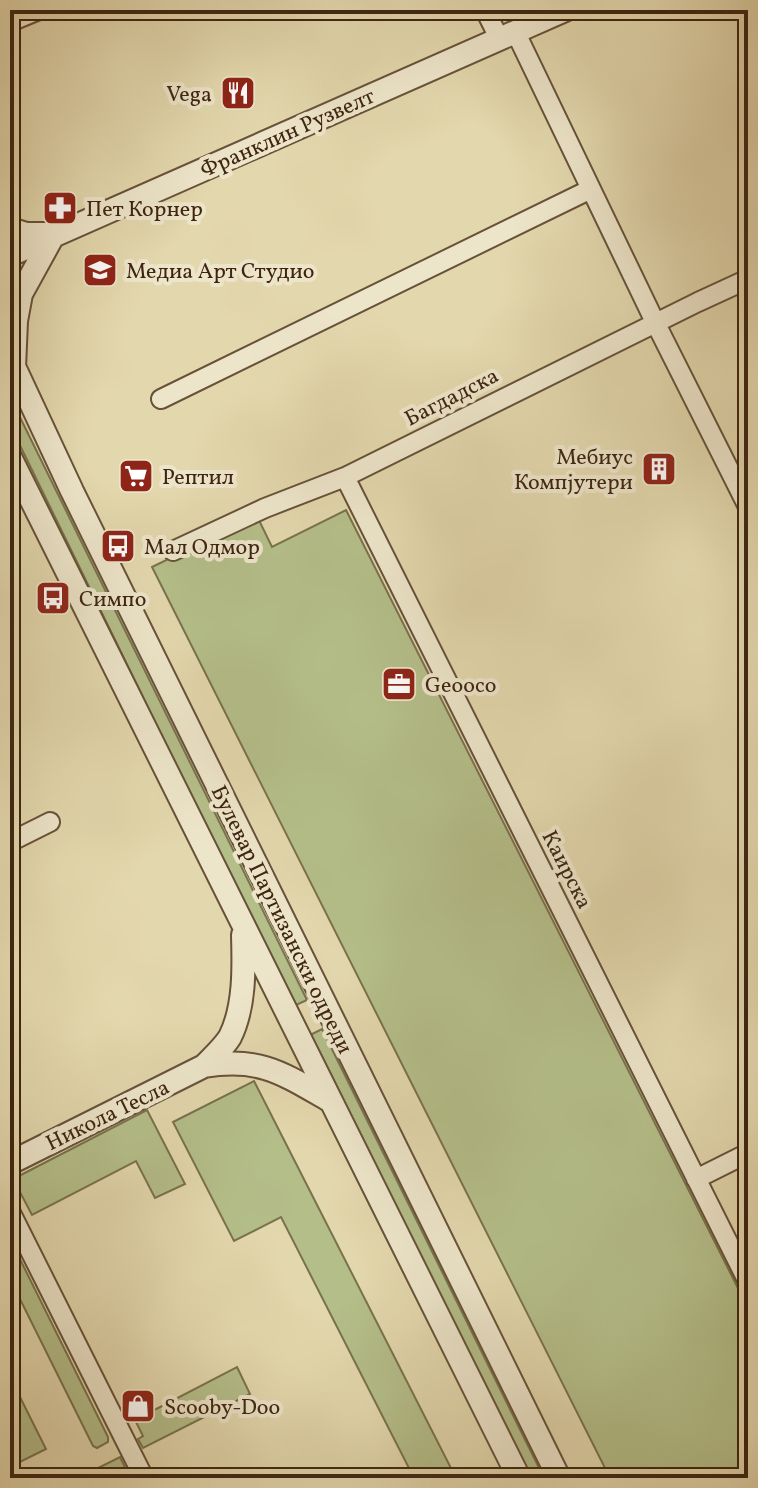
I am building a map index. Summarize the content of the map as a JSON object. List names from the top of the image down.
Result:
{
  "streets": {
    "street": [
      "Франклин Рузвелт",
      "Багдадска",
      "Каирска",
      "Булевар Партизански одреди",
      "Никола Тесла"
    ]
  },
  "crossings": [
    ["Багдадска", "Каирска"],
    ["Булевар Партизански одреди", "Никола Тесла"]
  ],
  "places": {
    "restaurant": ["Vega"],
    "pharmacy": ["Пет Корнер"],
    "school or university": ["Медиа Арт Студио"],
    "building": ["Мебиус Компјутери"],
    "supermarket": ["Рептил"],
    "bus stop": ["Мал Одмор", "Симпо"],
    "office": ["Geooco"],
    "shop": ["Scooby-Doo"]
  }
}
